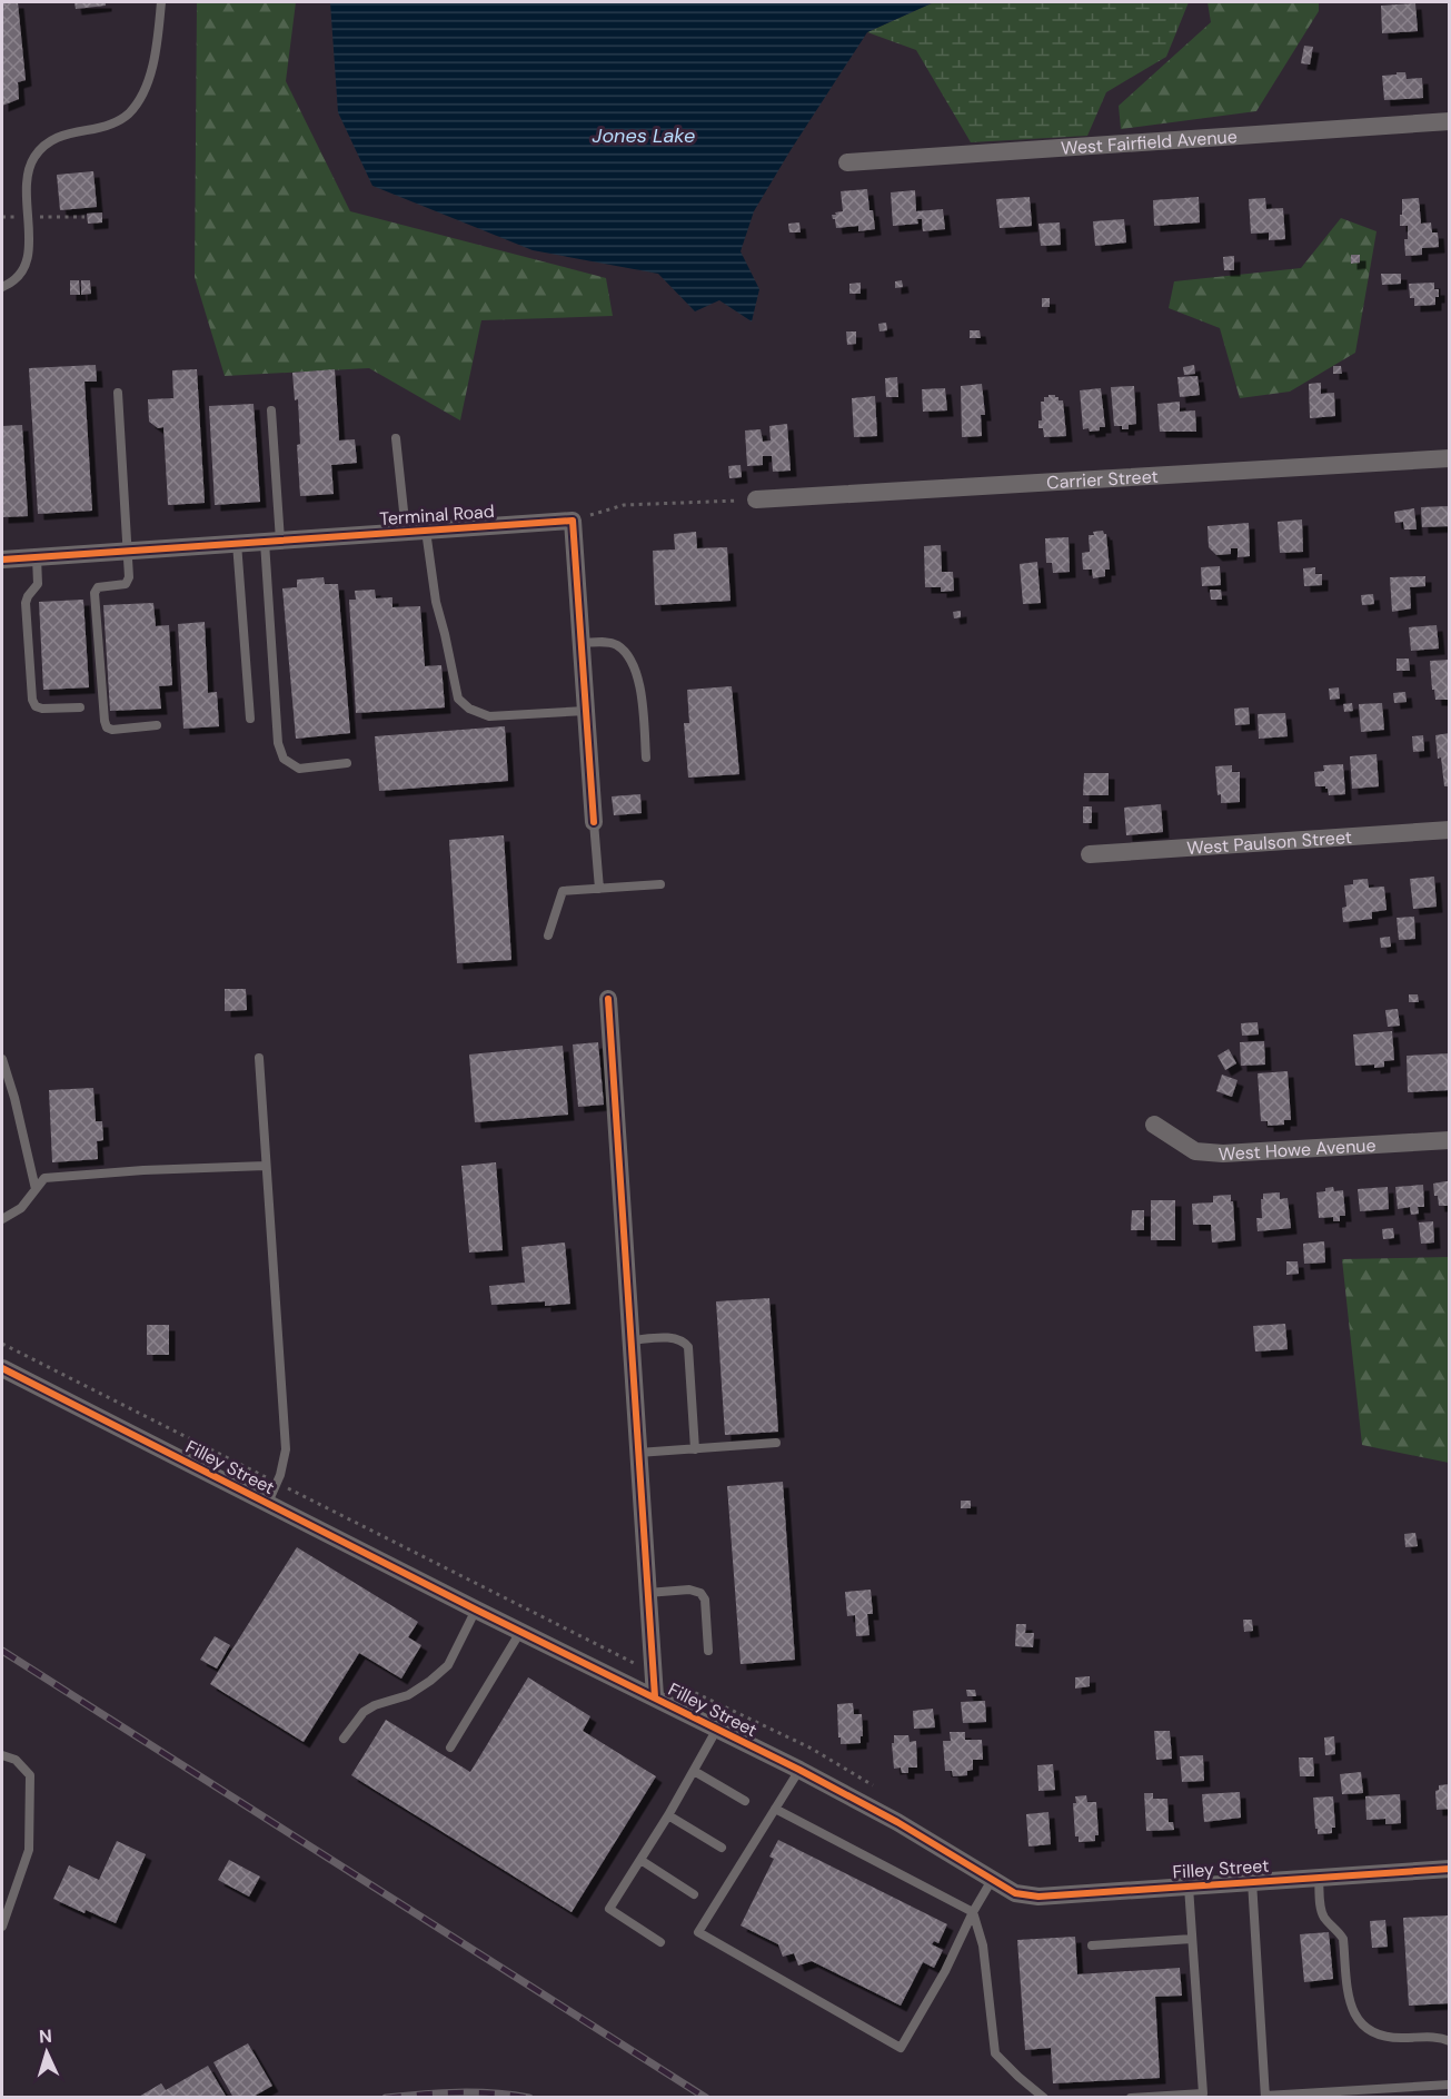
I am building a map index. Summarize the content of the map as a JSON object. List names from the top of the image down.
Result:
{
  "streets": {
    "street": [
      "West Fairfield Avenue",
      "Carrier Street",
      "Terminal Road",
      "West Paulson Street",
      "West Howe Avenue",
      "Filley Street"
    ]
  },
  "water": ["Jones Lake"],
  "north": "top"
}
